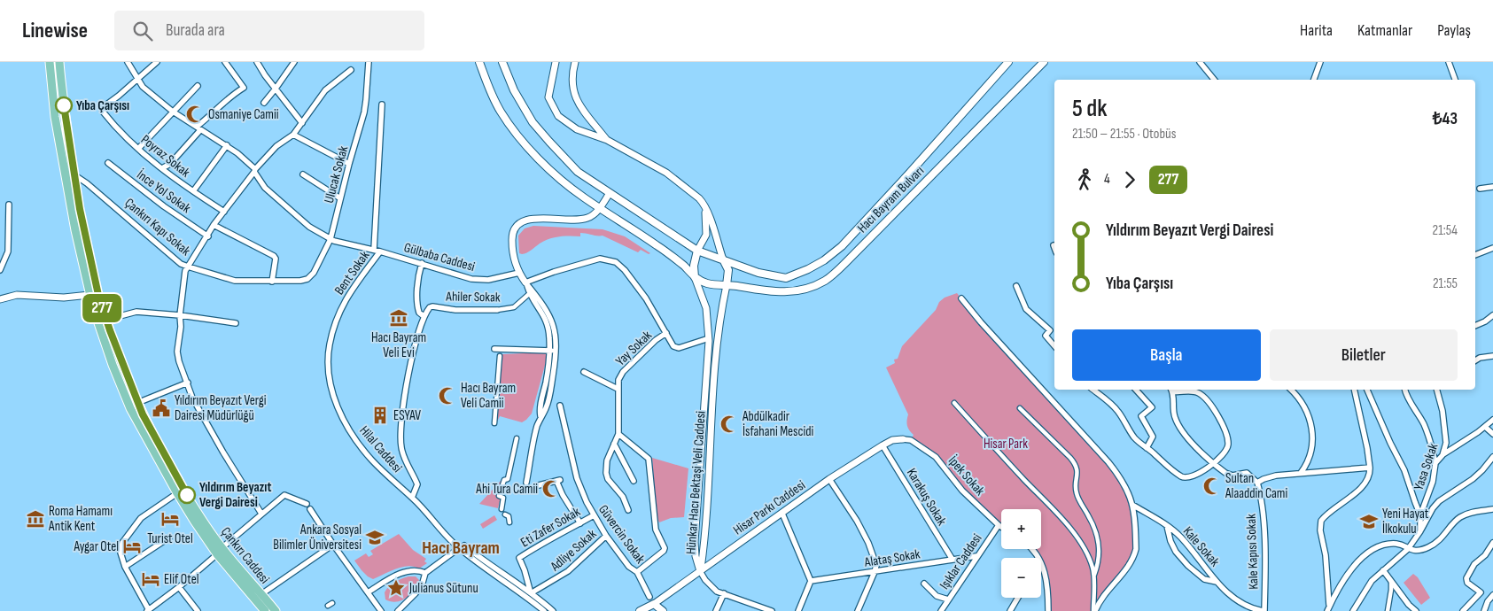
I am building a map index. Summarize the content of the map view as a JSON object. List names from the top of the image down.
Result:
{
  "streets": {
    "main road": ["Hacı Bayram Bulvarı", "Çankırı Caddesi"],
    "street": [
      "Poyraz Sokak",
      "Ulucak Sokak",
      "İnce Yol Sokak",
      "Çankırı Kapı Sokak",
      "Gülbaba Caddesi",
      "Bent Sokak",
      "Ahiler Sokak",
      "Yay Sokak",
      "Hilal Caddesi",
      "Yasa Sokak",
      "İpek Sokak",
      "Hünkar Hacı Bektaşi Veli Caddesi",
      "Karakuş Sokak",
      "Hisar Parkı Caddesi",
      "Eti Zafer Sokak",
      "Güvercin Sokak",
      "Kale Sokak",
      "Adliye Sokak",
      "Kale Kapısı Sokak",
      "Alataş Sokak",
      "Işıklar Caddesi"
    ]
  },
  "crossings": [
    ["Poyraz Sokak", "Gülbaba Caddesi"],
    ["Ulucak Sokak", "Gülbaba Caddesi"],
    ["Hacı Bayram Bulvarı", "Hünkar Hacı Bektaşi Veli Caddesi"],
    ["Çankırı Kapı Sokak", "Çankırı Caddesi"],
    ["Gülbaba Caddesi", "Bent Sokak"],
    ["Bent Sokak", "Hilal Caddesi"],
    ["İpek Sokak", "Hisar Parkı Caddesi"],
    ["İpek Sokak", "Işıklar Caddesi"],
    ["Hünkar Hacı Bektaşi Veli Caddesi", "Hisar Parkı Caddesi"],
    ["Karakuş Sokak", "Hisar Parkı Caddesi"],
    ["Karakuş Sokak", "Alataş Sokak"],
    ["Eti Zafer Sokak", "Güvercin Sokak"],
    ["Eti Zafer Sokak", "Adliye Sokak"],
    ["Güvercin Sokak", "Adliye Sokak"],
    ["Alataş Sokak", "Işıklar Caddesi"]
  ],
  "districts": ["Hacı Bayram"],
  "parks": ["Hisar Park"],
  "places": {
    "other": ["Yıba Çarşısı", "Yıldırım Beyazıt Vergi Dairesi"],
    "mosque": [
      "Osmaniye Camii",
      "Hacı Bayram Veli Camii",
      "Abdülkadir İsfahani Mescidi",
      "Sultan Alaaddin Cami",
      "Ahi Tura Camii"
    ],
    "museum": ["Hacı Bayram Veli Evi", "Roma Hamamı Antik Kent"],
    "public building": ["Yıldırım Beyazıt Vergi Dairesi Müdürlüğü"],
    "building": ["ESYAV"],
    "hotel": ["Turist Otel", "Aygar Otel", "Elif Otel"],
    "school or university": ["Yeni Hayat İlkokulu", "Ankara Sosyal Bilimler Üniversitesi"],
    "place": ["Julianus Sütunu"]
  },
  "lines": ["bus line 277"],
  "page": {
    "header": "Linewise",
    "search": "Burada ara",
    "nav": ["Harita", "Katmanlar", "Paylaş"],
    "on_map": "277",
    "heading": ["5 dk", "21:50 – 21:55 · Otobüs", "₺43"],
    "legs": ["4", "277"],
    "list": [
      {
        "name": "Yıldırım Beyazıt Vergi Dairesi",
        "value": "21:54"
      },
      {
        "name": "Yıba Çarşısı",
        "value": "21:55"
      }
    ],
    "buttons": ["Başla", "Biletler"],
    "map_buttons": ["+", "−"]
  }
}
